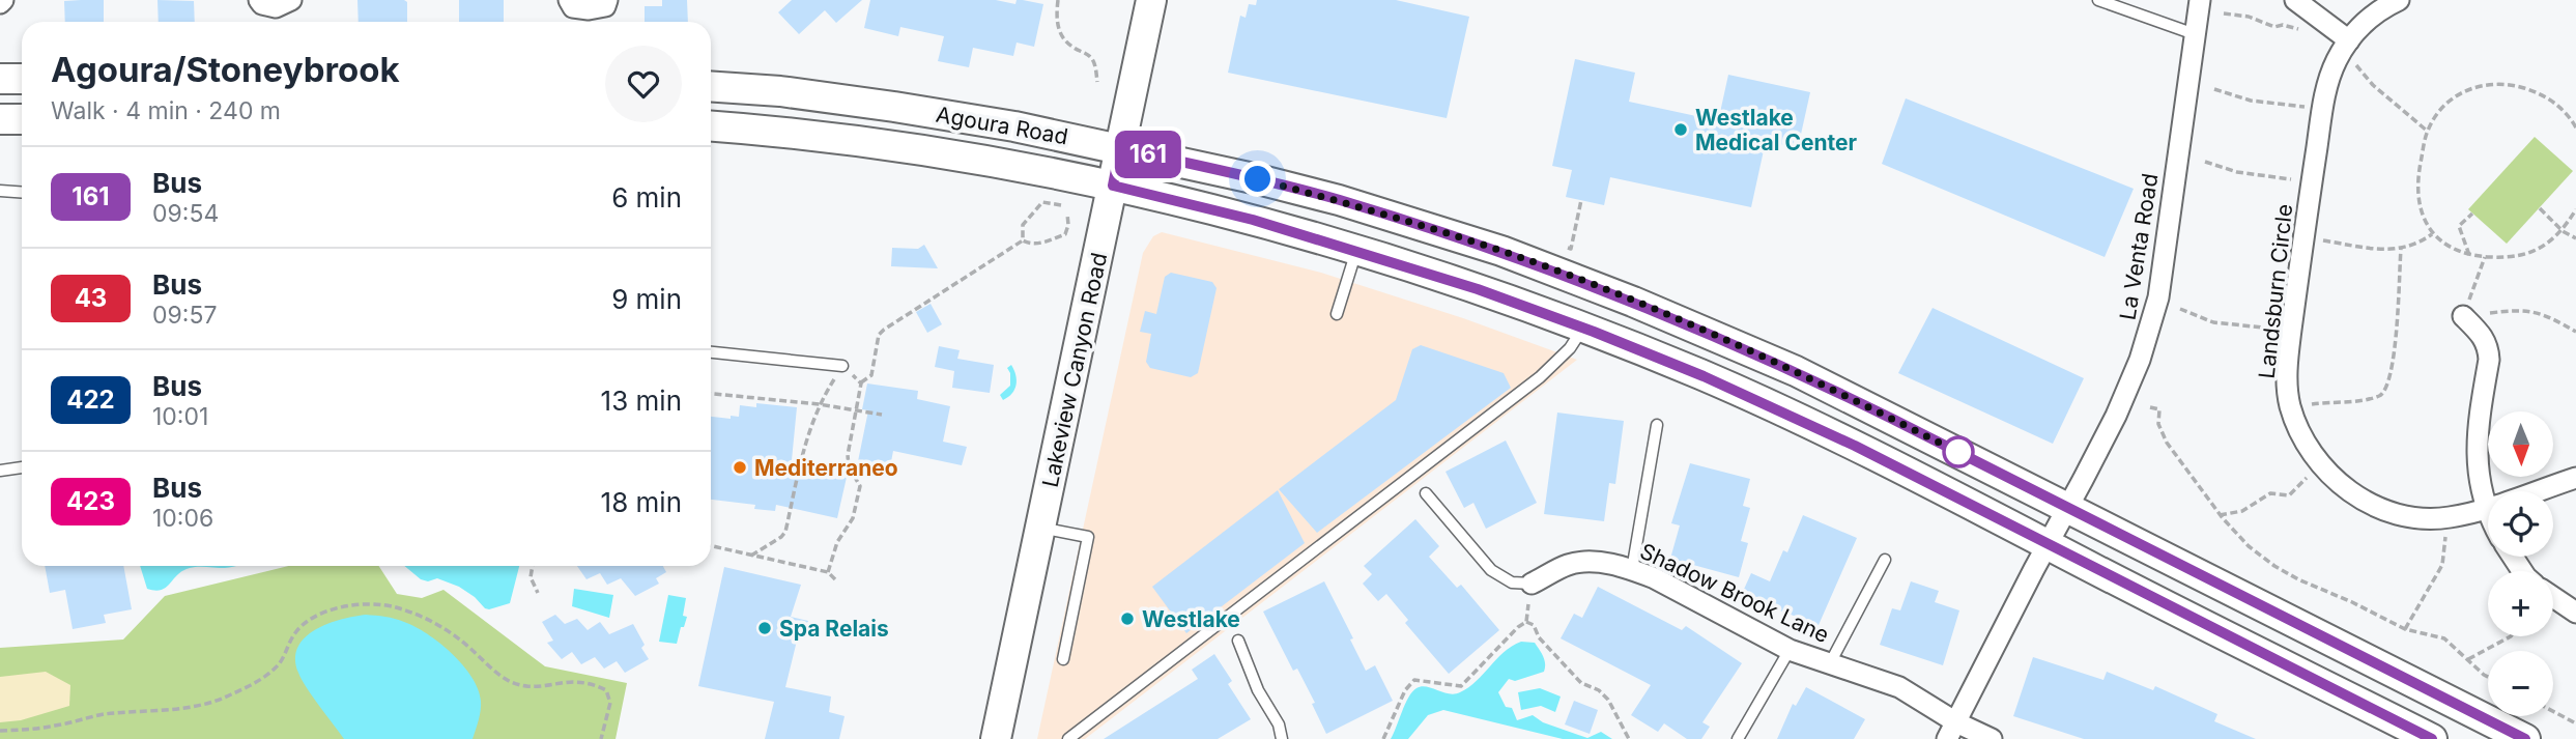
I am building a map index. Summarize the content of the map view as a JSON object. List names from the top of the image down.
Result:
{
  "streets": {
    "main road": ["Agoura Road", "Lakeview Canyon Road"],
    "street": ["La Venta Road", "Landsburn Circle", "Shadow Brook Lane"]
  },
  "crossings": [
    ["Agoura Road", "La Venta Road"],
    ["Agoura Road", "Lakeview Canyon Road"],
    ["La Venta Road", "Shadow Brook Lane"]
  ],
  "places": [
    "Westlake Medical Center",
    "Mediterraneo",
    "Westlake",
    "Spa Relais"
  ],
  "lines": ["bus line 161"],
  "north": "bottom",
  "page": {
    "on_map": "161",
    "heading": ["Agoura/Stoneybrook", "Walk · 4 min · 240 m"],
    "list": [
      {
        "mark": "161",
        "name": "Bus",
        "note": "09:54",
        "value": "6 min"
      },
      {
        "mark": "43",
        "name": "Bus",
        "note": "09:57",
        "value": "9 min"
      },
      {
        "mark": "422",
        "name": "Bus",
        "note": "10:01",
        "value": "13 min"
      },
      {
        "mark": "423",
        "name": "Bus",
        "note": "10:06",
        "value": "18 min"
      }
    ],
    "map_buttons": ["+", "−"]
  }
}
